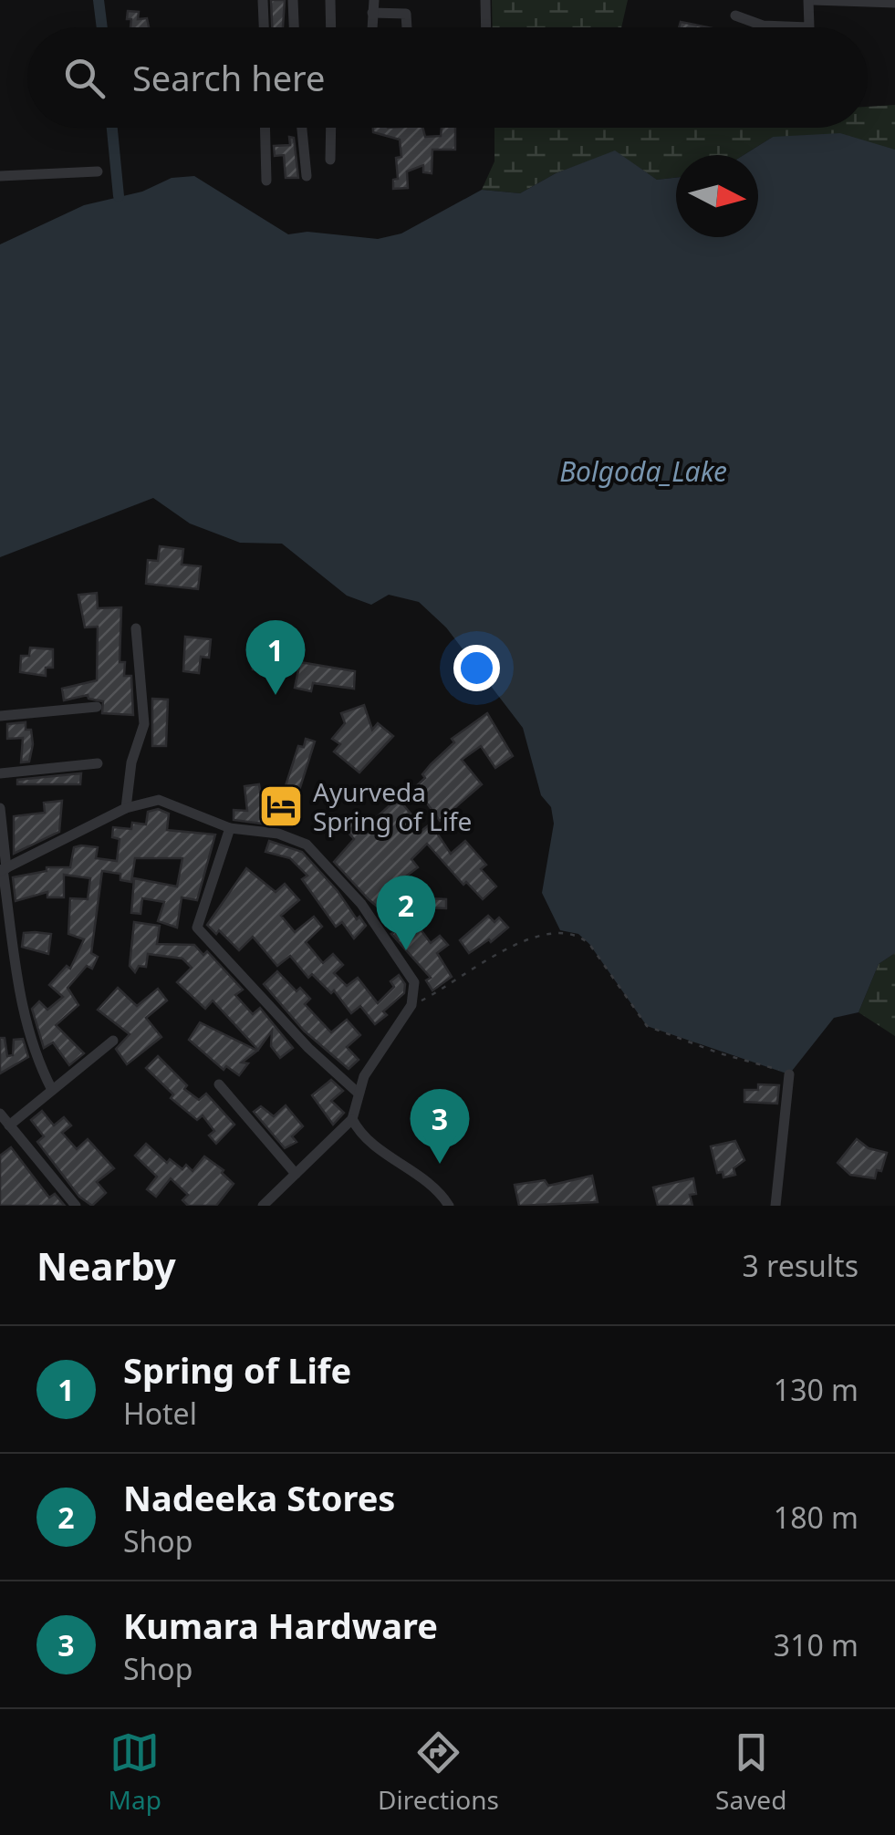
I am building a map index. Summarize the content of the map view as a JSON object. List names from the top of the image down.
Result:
{
  "water": ["Bolgoda_Lake"],
  "places": {
    "hotel": ["Ayurveda Spring of Life"]
  },
  "north": "right",
  "page": {
    "search": "Search here",
    "pins": ["1", "2", "3"],
    "heading": ["Nearby", "3 results"],
    "list": [
      {
        "mark": "1",
        "name": "Spring of Life",
        "note": "Hotel",
        "value": "130 m"
      },
      {
        "mark": "2",
        "name": "Nadeeka Stores",
        "note": "Shop",
        "value": "180 m"
      },
      {
        "mark": "3",
        "name": "Kumara Hardware",
        "note": "Shop",
        "value": "310 m"
      }
    ],
    "nav": ["Map", "Directions", "Saved"]
  }
}
